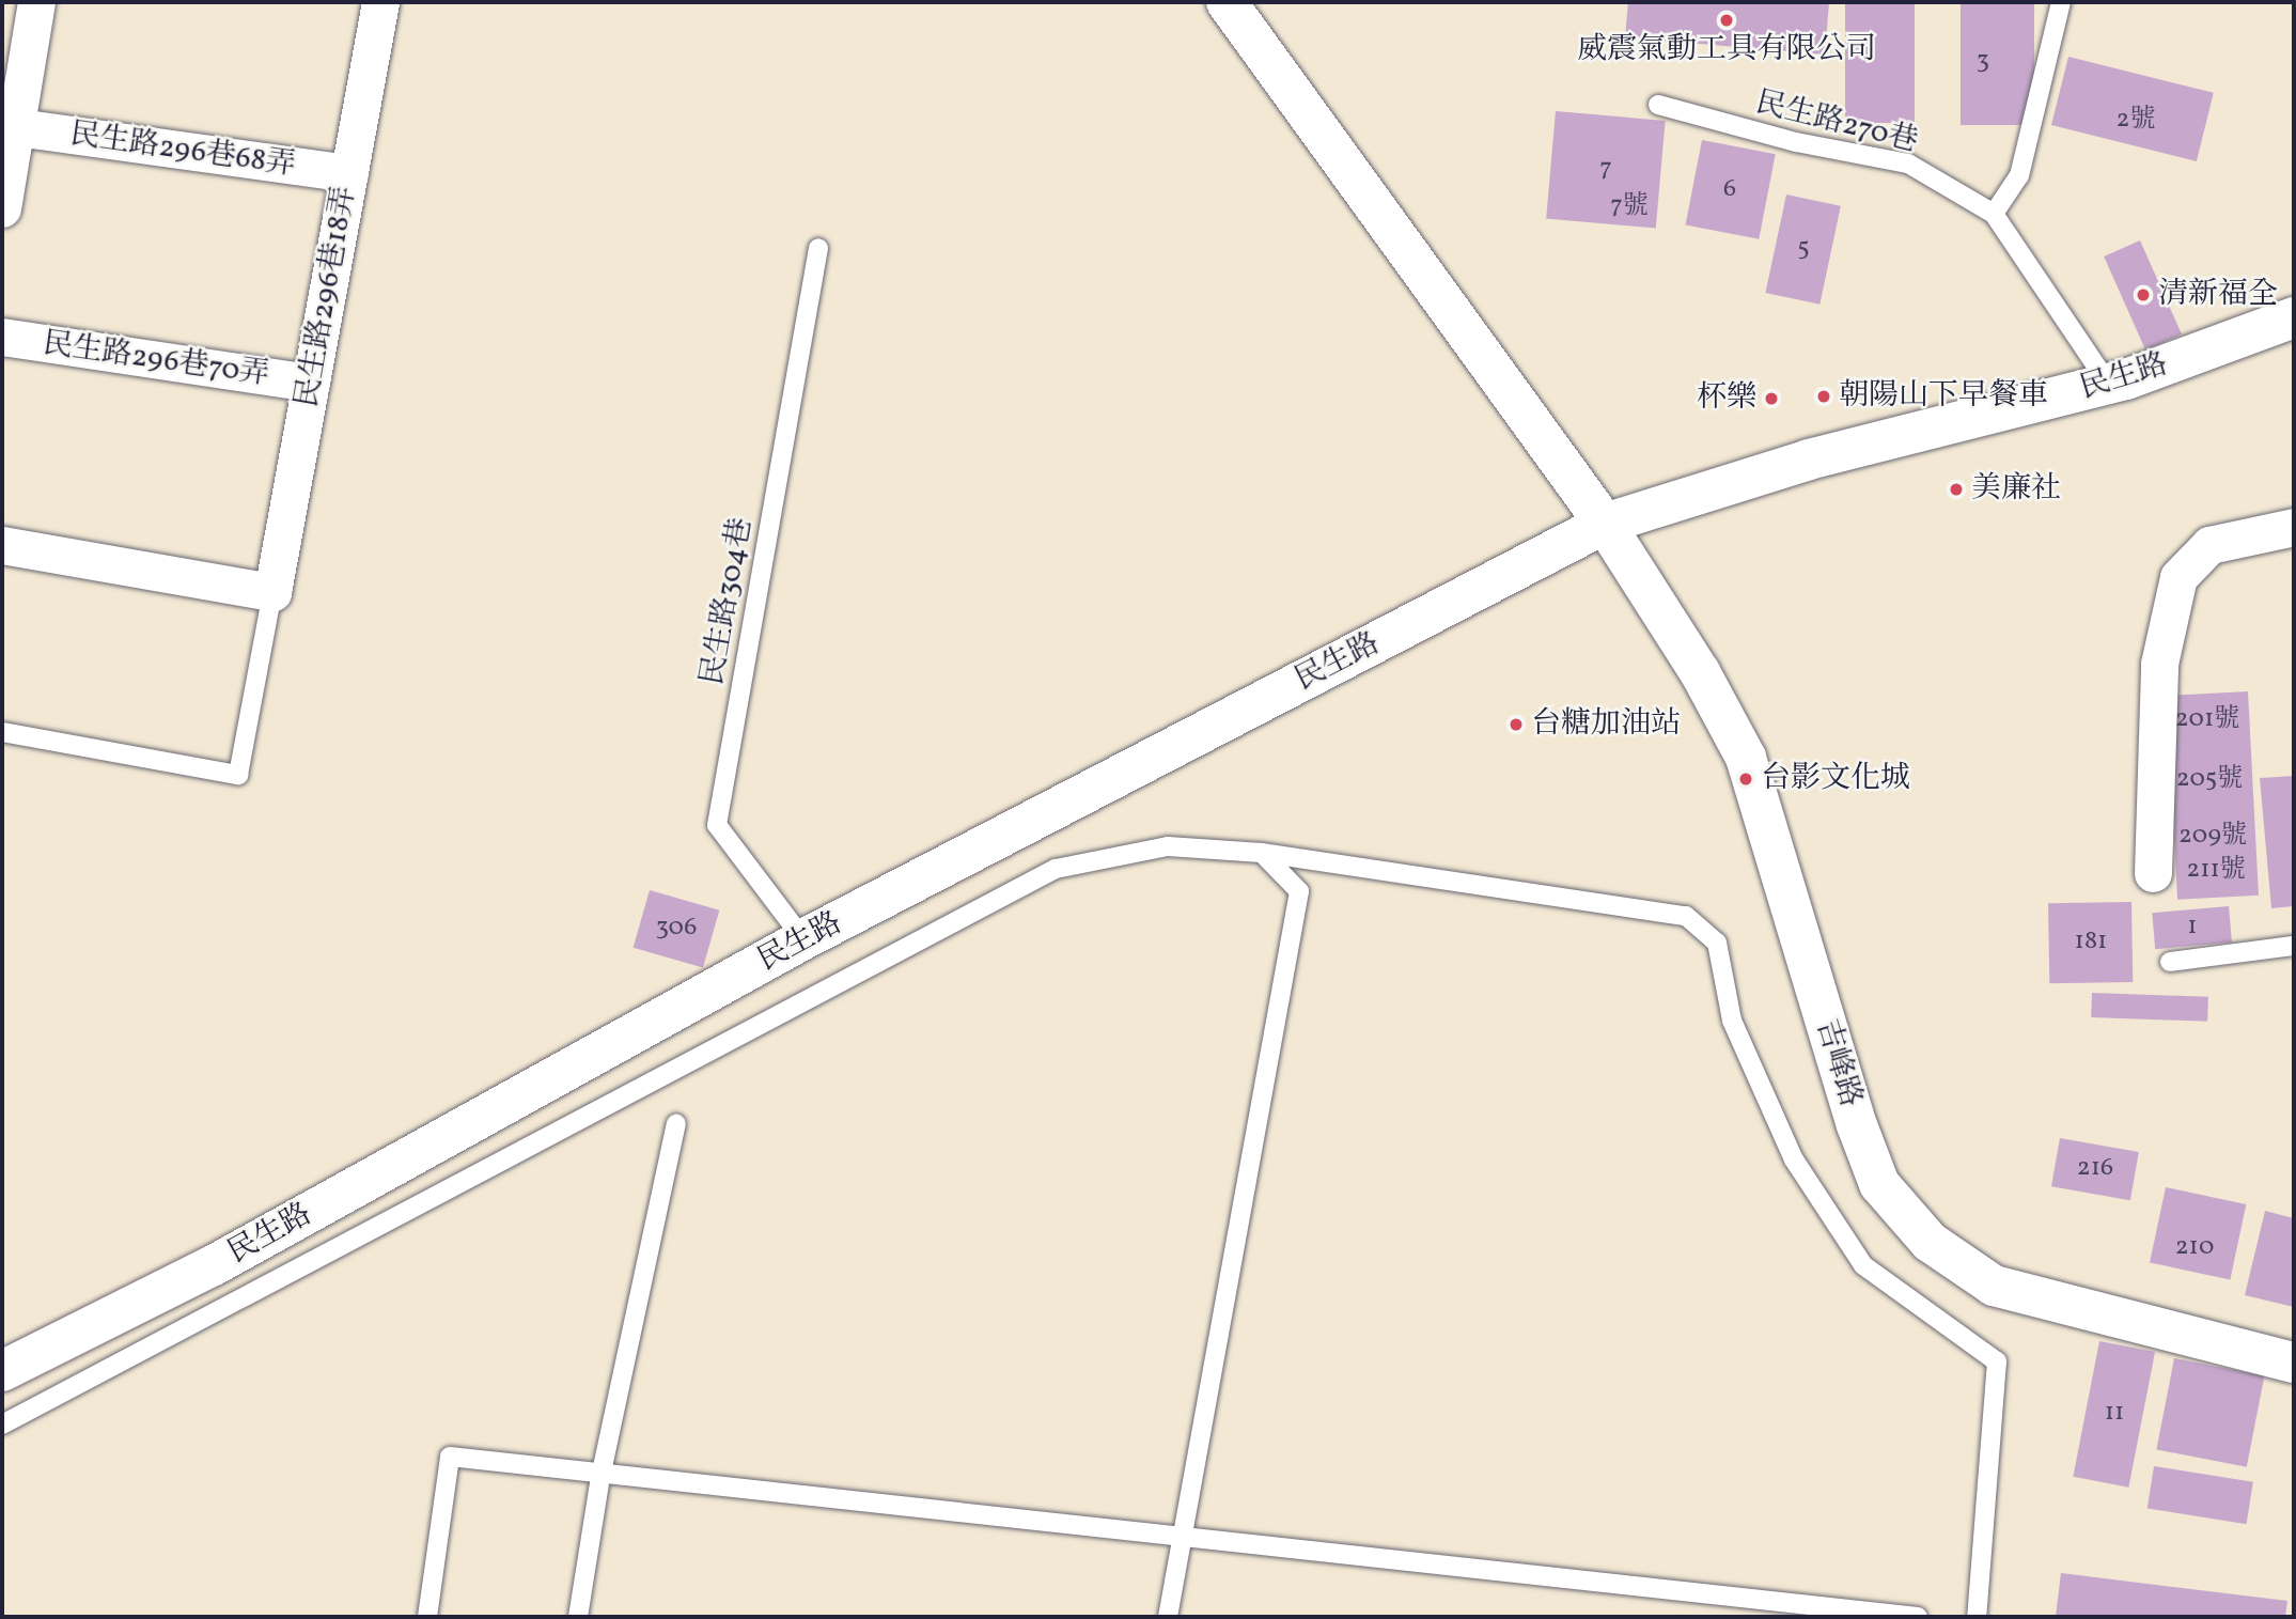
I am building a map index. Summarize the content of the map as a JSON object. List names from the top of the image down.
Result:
{
  "streets": {
    "street": [
      "民生路296巷68弄",
      "民生路296巷18弄",
      "民生路296巷70弄",
      "民生路",
      "吉峰路"
    ],
    "lane": ["民生路270巷", "民生路304巷"]
  },
  "crossings": [
    ["民生路270巷", "民生路"],
    ["民生路296巷68弄", "民生路296巷18弄"],
    ["民生路296巷18弄", "民生路296巷70弄"],
    ["民生路", "民生路304巷"],
    ["民生路", "吉峰路"]
  ],
  "places": [
    "威震氣動工具有限公司",
    "清新福全",
    "朝陽山下早餐車",
    "杯樂",
    "美廉社",
    "台糖加油站",
    "台影文化城"
  ],
  "house_numbers": [
    "3",
    "2號",
    "7",
    "6",
    "7號",
    "5",
    "201號",
    "205號",
    "209號",
    "211號",
    "1",
    "306",
    "181",
    "216",
    "210",
    "11"
  ]
}
